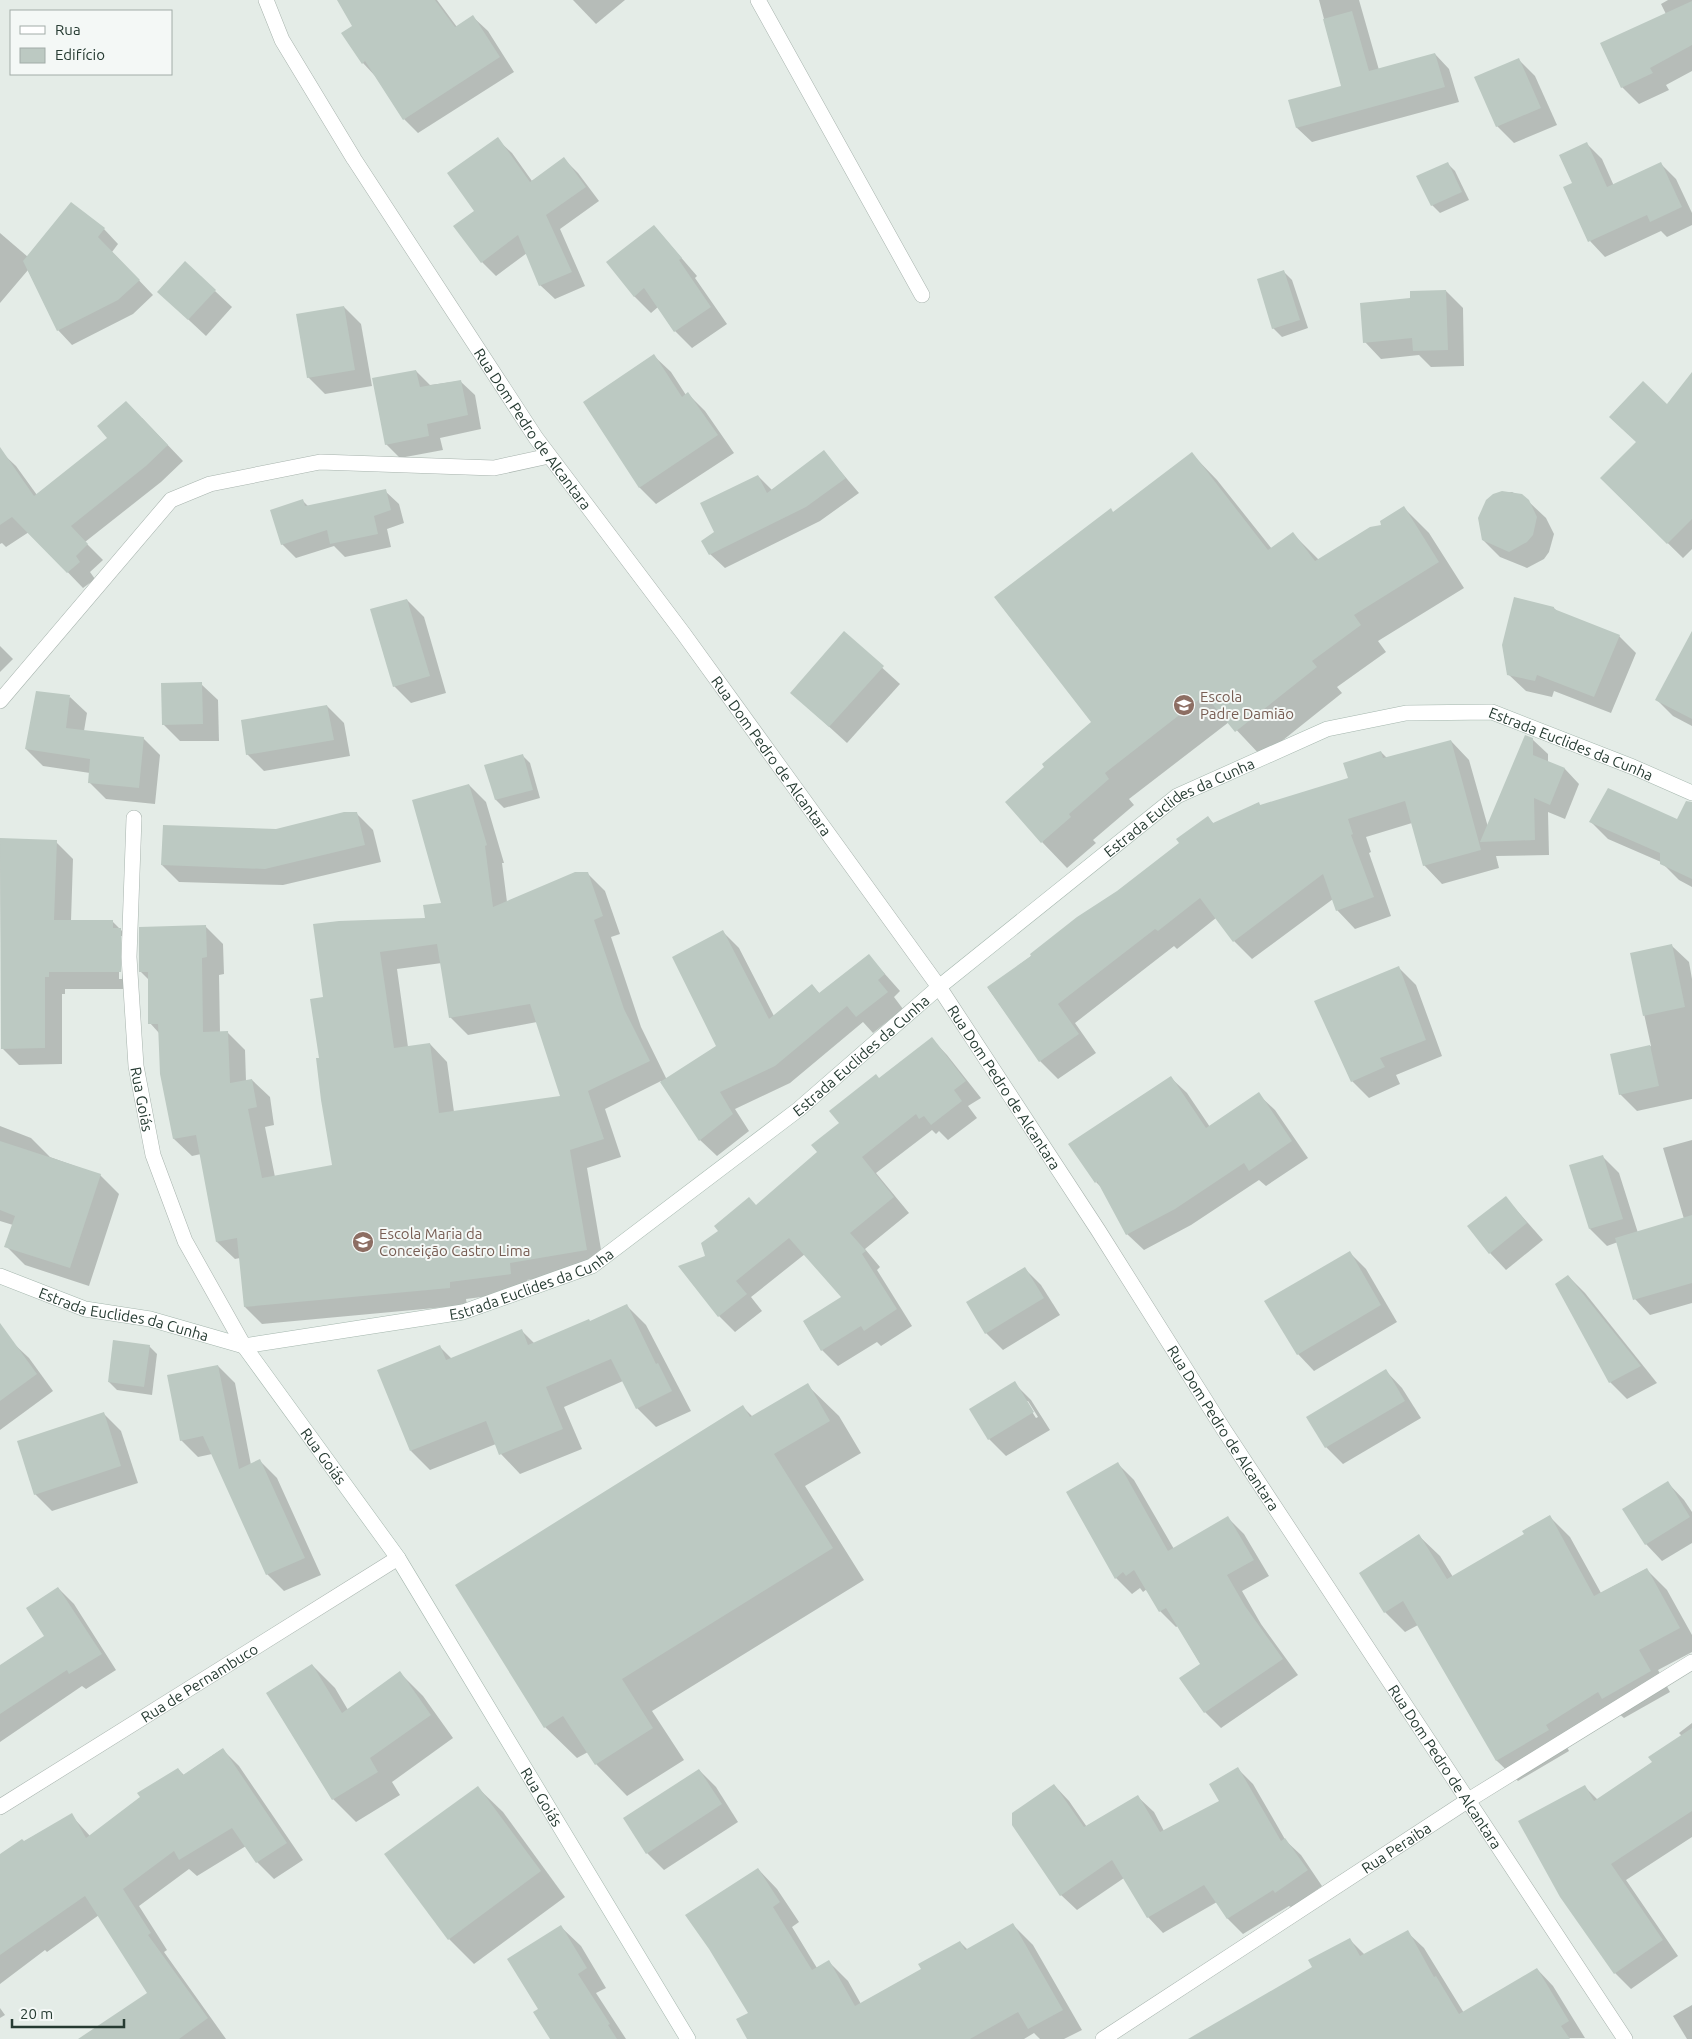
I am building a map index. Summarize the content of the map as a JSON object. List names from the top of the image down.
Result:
{
  "streets": {
    "street": [
      "Rua Dom Pedro de Alcantara",
      "Estrada Euclides da Cunha",
      "Rua Goiás",
      "Rua de Pernambuco",
      "Rua Peraiba"
    ]
  },
  "crossings": [
    ["Rua Dom Pedro de Alcantara", "Estrada Euclides da Cunha"],
    ["Rua Dom Pedro de Alcantara", "Rua Peraiba"],
    ["Estrada Euclides da Cunha", "Rua Goiás"],
    ["Rua Goiás", "Rua de Pernambuco"]
  ],
  "places": {
    "school or university": ["Escola Padre Damião", "Escola Maria da Conceição Castro Lima"]
  },
  "legend": ["Rua", "Edifício"],
  "scale_bar": "20 m"
}
